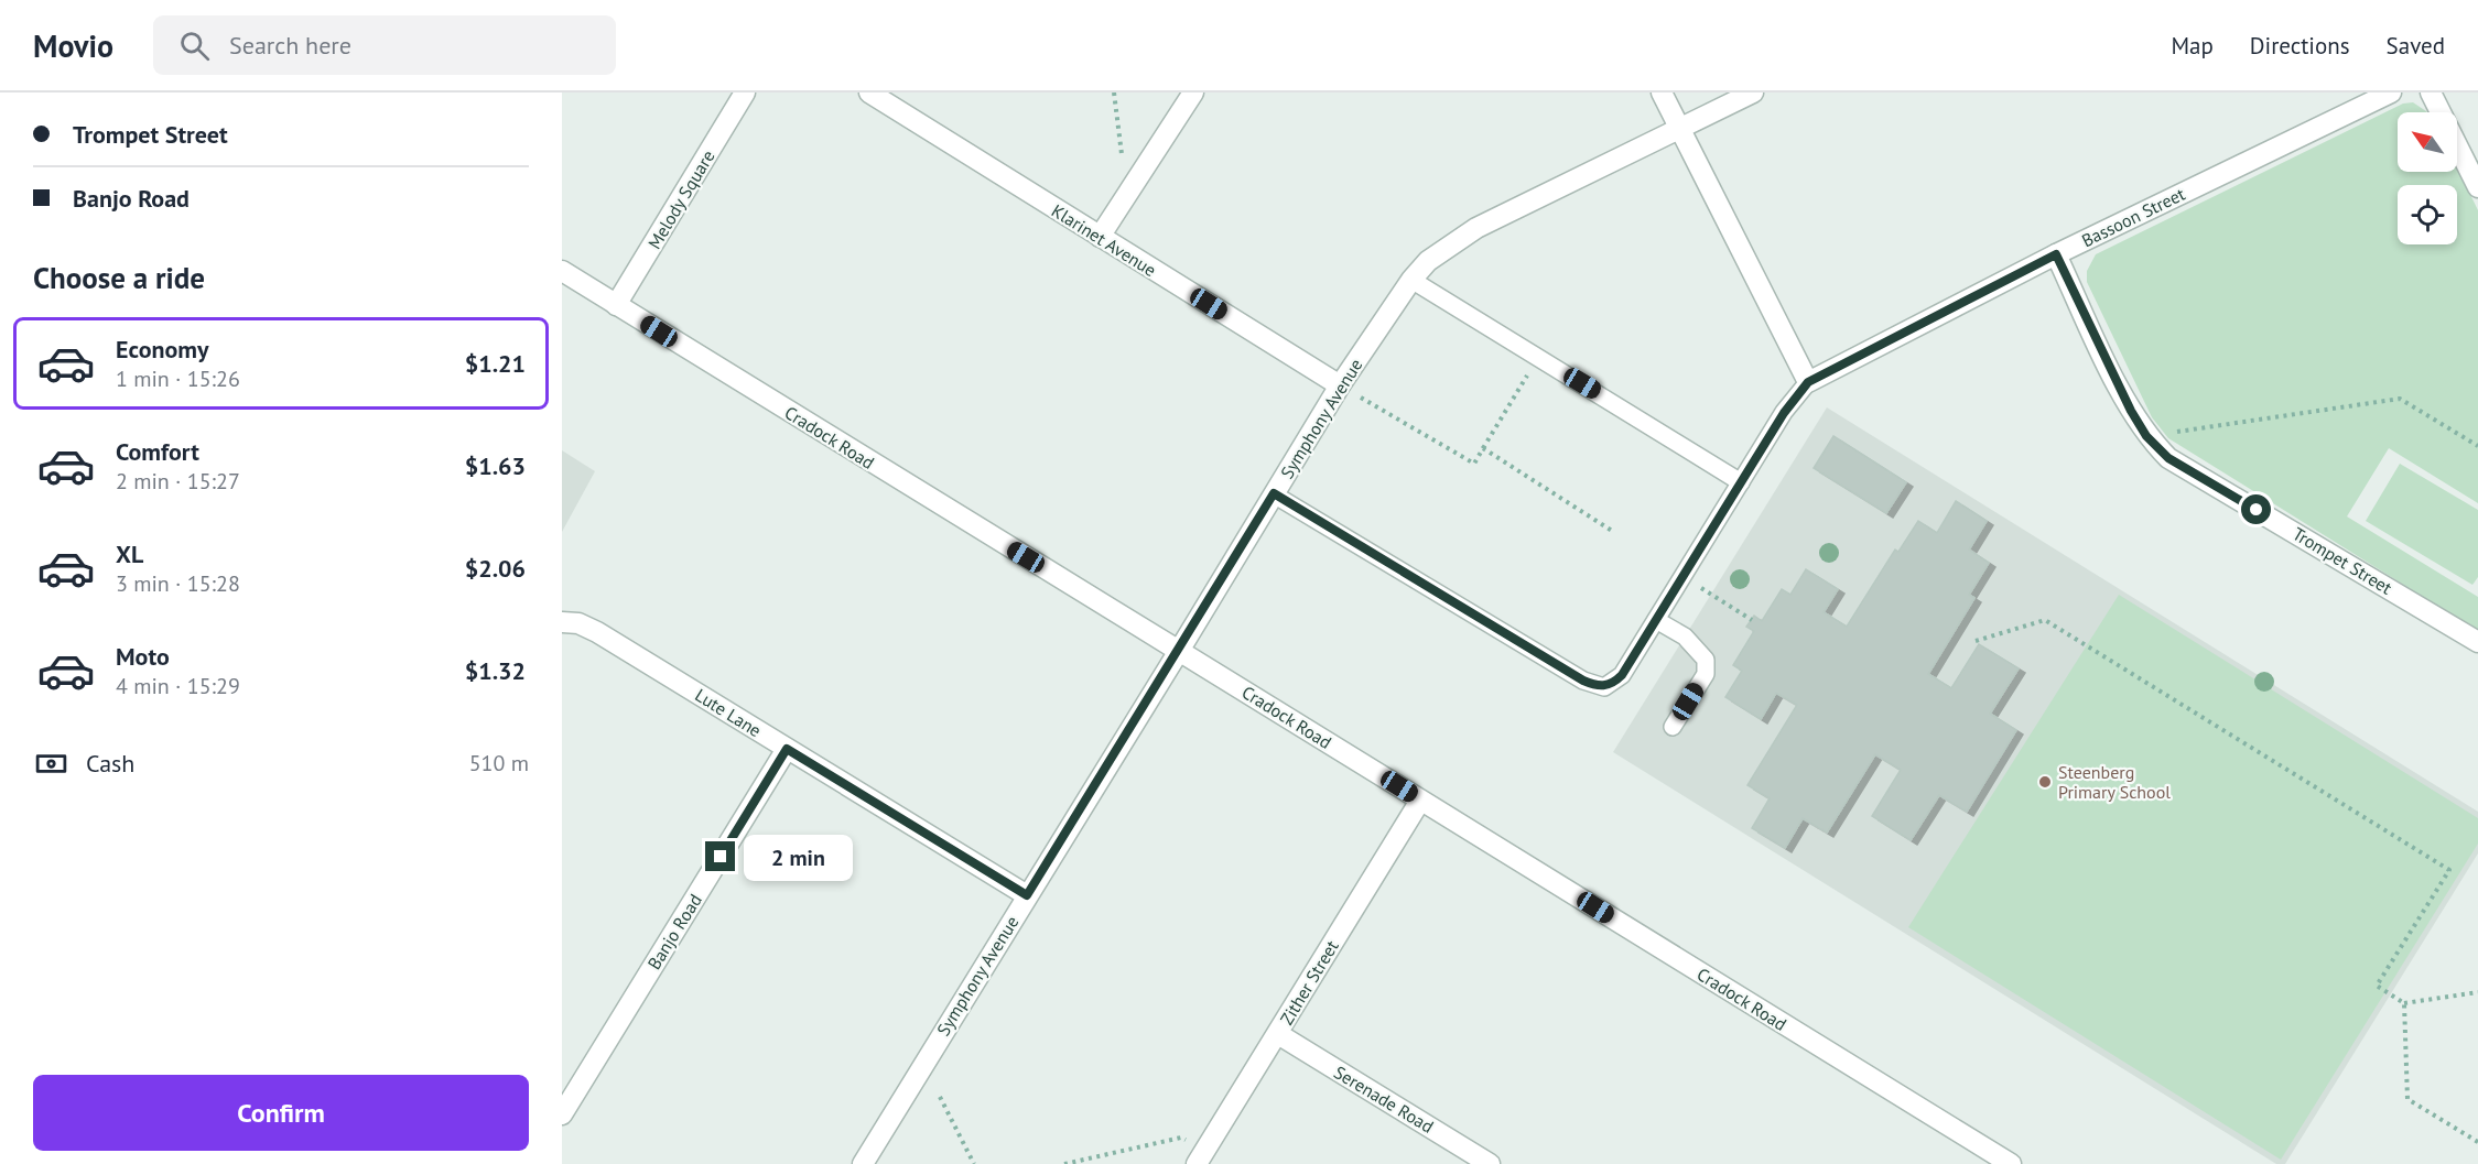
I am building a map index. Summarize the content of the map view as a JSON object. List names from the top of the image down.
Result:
{
  "streets": {
    "street": [
      "Melody Square",
      "Bassoon Street",
      "Klarinet Avenue",
      "Symphony Avenue",
      "Cradock Road",
      "Trompet Street",
      "Lute Lane",
      "Banjo Road",
      "Zither Street",
      "Serenade Road"
    ]
  },
  "crossings": [
    ["Melody Square", "Cradock Road"],
    ["Bassoon Street", "Symphony Avenue"],
    ["Bassoon Street", "Trompet Street"],
    ["Klarinet Avenue", "Symphony Avenue"],
    ["Symphony Avenue", "Cradock Road"],
    ["Symphony Avenue", "Lute Lane"],
    ["Cradock Road", "Zither Street"],
    ["Lute Lane", "Banjo Road"],
    ["Zither Street", "Serenade Road"]
  ],
  "places": ["Steenberg Primary School"],
  "north": "top left",
  "page": {
    "header": "Movio",
    "search": "Search here",
    "nav": ["Map", "Directions", "Saved"],
    "banner": ["Trompet Street", "Banjo Road"],
    "heading": "Choose a ride",
    "list": [
      {
        "name": "Economy",
        "note": "1 min · 15:26",
        "value": "$1.21"
      },
      {
        "name": "Comfort",
        "note": "2 min · 15:27",
        "value": "$1.63"
      },
      {
        "name": "XL",
        "note": "3 min · 15:28",
        "value": "$2.06"
      },
      {
        "name": "Moto",
        "note": "4 min · 15:29",
        "value": "$1.32"
      }
    ],
    "pay": ["Cash", "510 m"],
    "bubble": "2 min",
    "buttons": "Confirm"
  }
}
